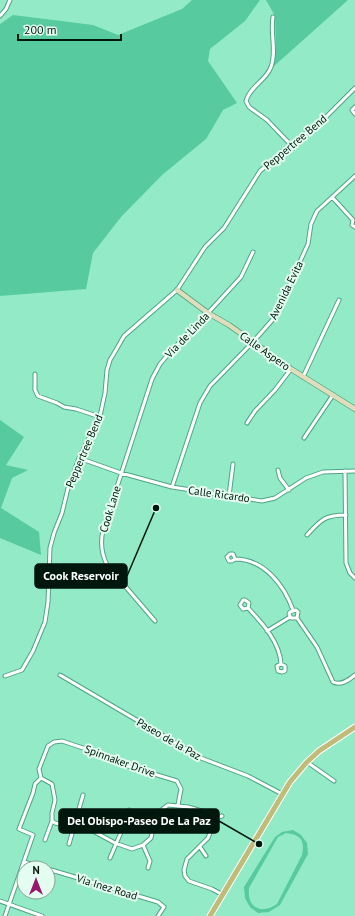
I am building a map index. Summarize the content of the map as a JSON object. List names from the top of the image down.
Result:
{
  "streets": {
    "street": [
      "Peppertree Bend",
      "Avenida Evita",
      "Via de Linda",
      "Calle Aspero",
      "Calle Ricardo",
      "Cook Lane",
      "Paseo de la Paz",
      "Spinnaker Drive",
      "Via Inez Road"
    ]
  },
  "crossings": [
    ["Peppertree Bend", "Calle Aspero"],
    ["Peppertree Bend", "Calle Ricardo"],
    ["Avenida Evita", "Calle Aspero"],
    ["Avenida Evita", "Calle Ricardo"],
    ["Via de Linda", "Calle Aspero"],
    ["Via de Linda", "Calle Ricardo"],
    ["Via de Linda", "Cook Lane"],
    ["Calle Ricardo", "Cook Lane"]
  ],
  "places": ["Cook Reservoir", "Del Obispo-Paseo De La Paz"],
  "scale_bar": "200 m",
  "north": "top"
}
